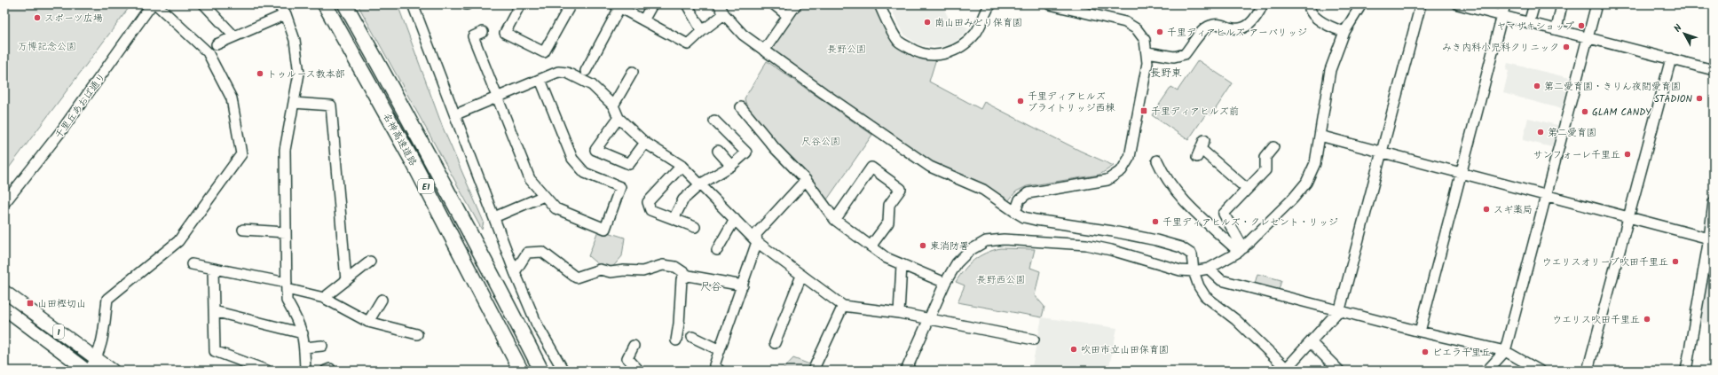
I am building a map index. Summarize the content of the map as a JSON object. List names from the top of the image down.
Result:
{
  "streets": {
    "highway": ["名神高速道路", "E1"],
    "main road": ["1"],
    "street": ["千里丘あおば通り"]
  },
  "districts": ["長野東", "尺谷"],
  "parks": [
    "万博記念公園",
    "長野公園",
    "尺谷公園",
    "長野西公園"
  ],
  "places": {
    "other": [
      "スポーツ広場",
      "南山田みどり保育園",
      "ヤマザキショップ",
      "千里ディアヒルズ アーバリッジ",
      "みき内科小児科クリニック",
      "トゥルース教本部",
      "第二愛育園・きりん夜間愛育園",
      "STADION",
      "千里ディアヒルズ ブライトリッジ西棟",
      "GLAM CANDY",
      "第二愛育園",
      "サンフォーレ千里丘",
      "スギ薬局",
      "千里ディアヒルズ・クレセント・リッジ",
      "東消防署",
      "ウエリスオリーブ吹田千里丘",
      "ウエリス吹田千里丘",
      "吹田市立山田保育園",
      "ビエラ千里丘"
    ],
    "transit": ["千里ディアヒルズ前", "山田樫切山"]
  },
  "north": "top left"
}
